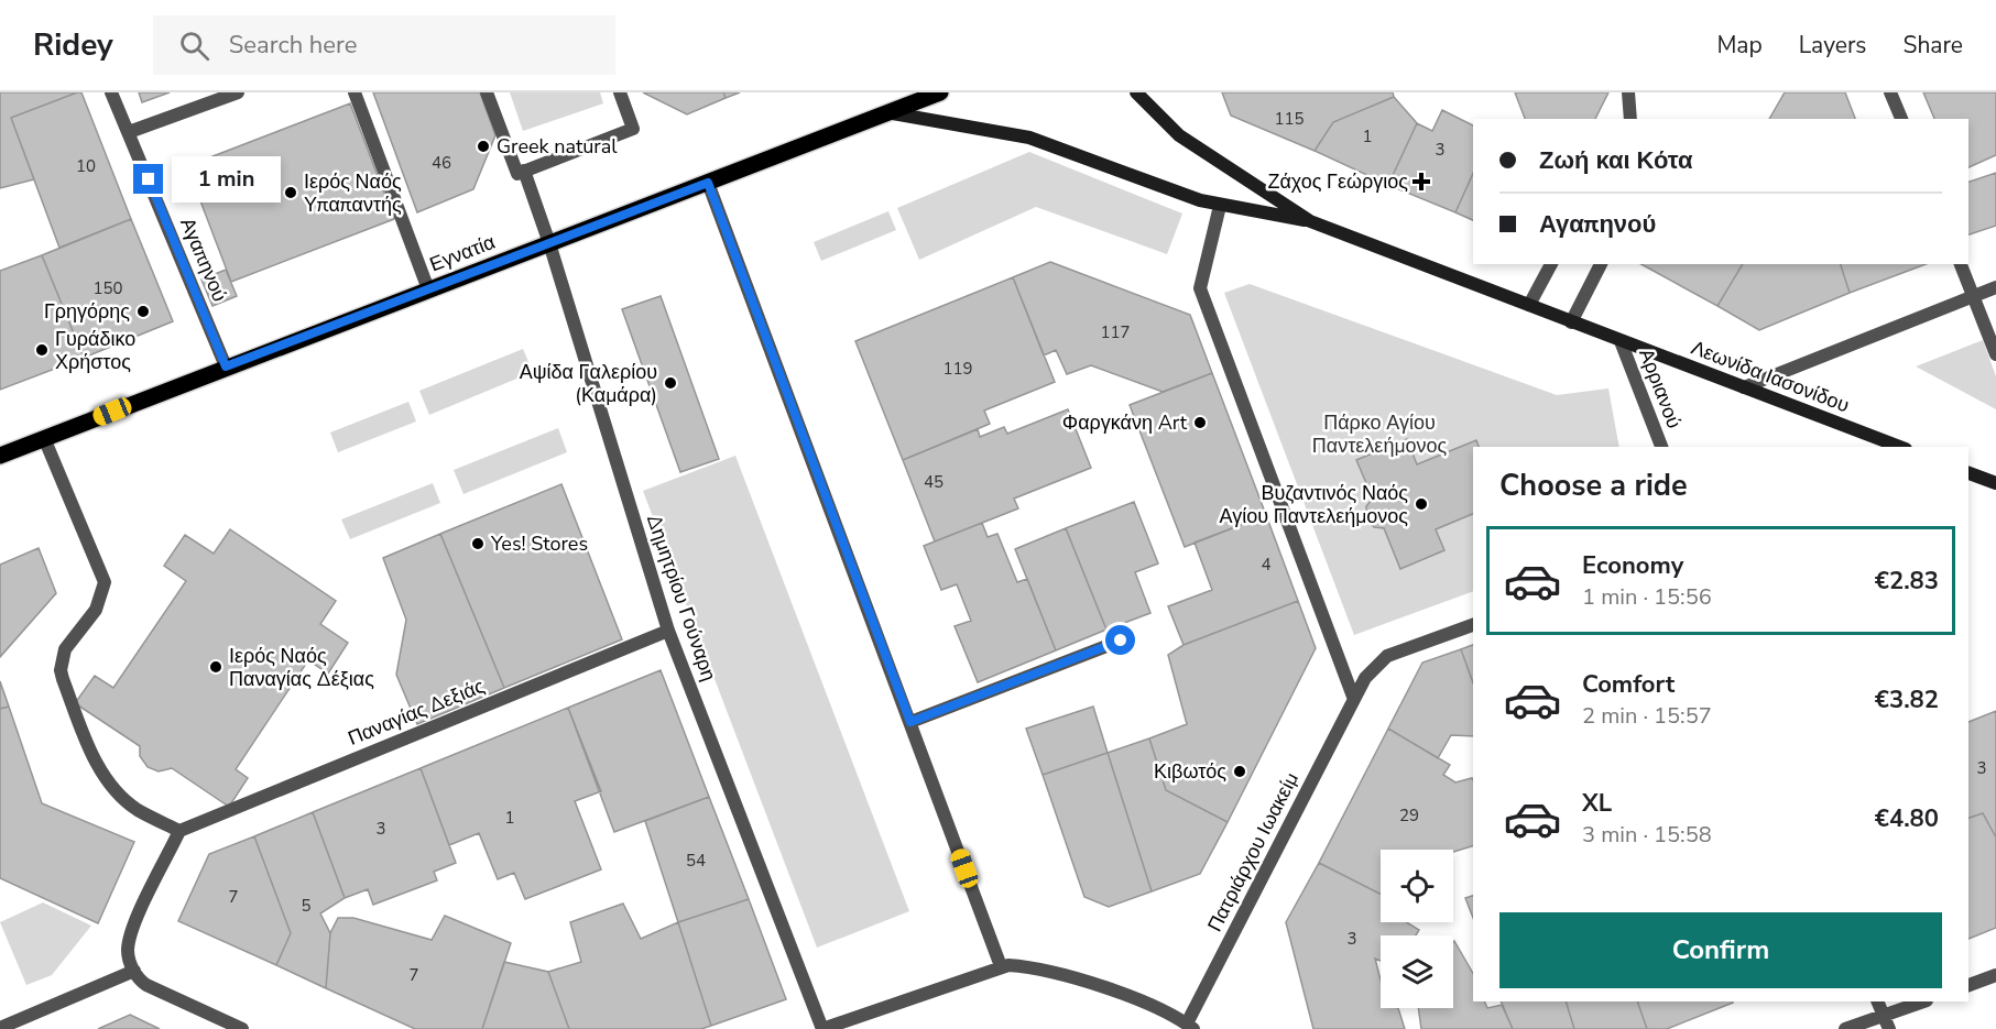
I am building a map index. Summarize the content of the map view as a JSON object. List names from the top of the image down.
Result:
{
  "streets": {
    "main road": ["Εγνατία", "Λεωνίδα Ιασονίδου"],
    "street": [
      "Αγαπηνού",
      "Αρριανού",
      "Δημητρίου Γούναρη",
      "Παναγίας Δεξιάς",
      "Πατριάρχου Ιωακείμ"
    ]
  },
  "crossings": [
    ["Εγνατία", "Αγαπηνού"],
    ["Εγνατία", "Δημητρίου Γούναρη"],
    ["Λεωνίδα Ιασονίδου", "Αρριανού"],
    ["Δημητρίου Γούναρη", "Παναγίας Δεξιάς"]
  ],
  "parks": ["Πάρκο Αγίου Παντελεήμονος"],
  "places": {
    "other": [
      "Greek natural",
      "Ιερός Ναός Υπαπαντής",
      "Γρηγόρης",
      "Γυράδικο Χρήστος",
      "Αψίδα Γαλερίου (Καμάρα)",
      "Φαργκάνη Art",
      "Βυζαντινός Ναός Αγίου Παντελεήμονος",
      "Yes! Stores",
      "Ιερός Ναός Παναγίας Δέξιας",
      "Κιβωτός"
    ],
    "health": ["Ζάχος Γεώργιος"]
  },
  "house_numbers": [
    "115",
    "1",
    "3",
    "46",
    "10",
    "150",
    "117",
    "119",
    "45",
    "4",
    "3",
    "29",
    "1",
    "3",
    "54",
    "7",
    "5",
    "3",
    "7"
  ],
  "page": {
    "header": "Ridey",
    "search": "Search here",
    "nav": ["Map", "Layers", "Share"],
    "banner": ["Ζωή και Κότα", "Αγαπηνού"],
    "bubble": "1 min",
    "heading": "Choose a ride",
    "list": [
      {
        "name": "Economy",
        "note": "1 min · 15:56",
        "value": "€2.83"
      },
      {
        "name": "Comfort",
        "note": "2 min · 15:57",
        "value": "€3.82"
      },
      {
        "name": "XL",
        "note": "3 min · 15:58",
        "value": "€4.80"
      }
    ],
    "buttons": "Confirm"
  }
}
